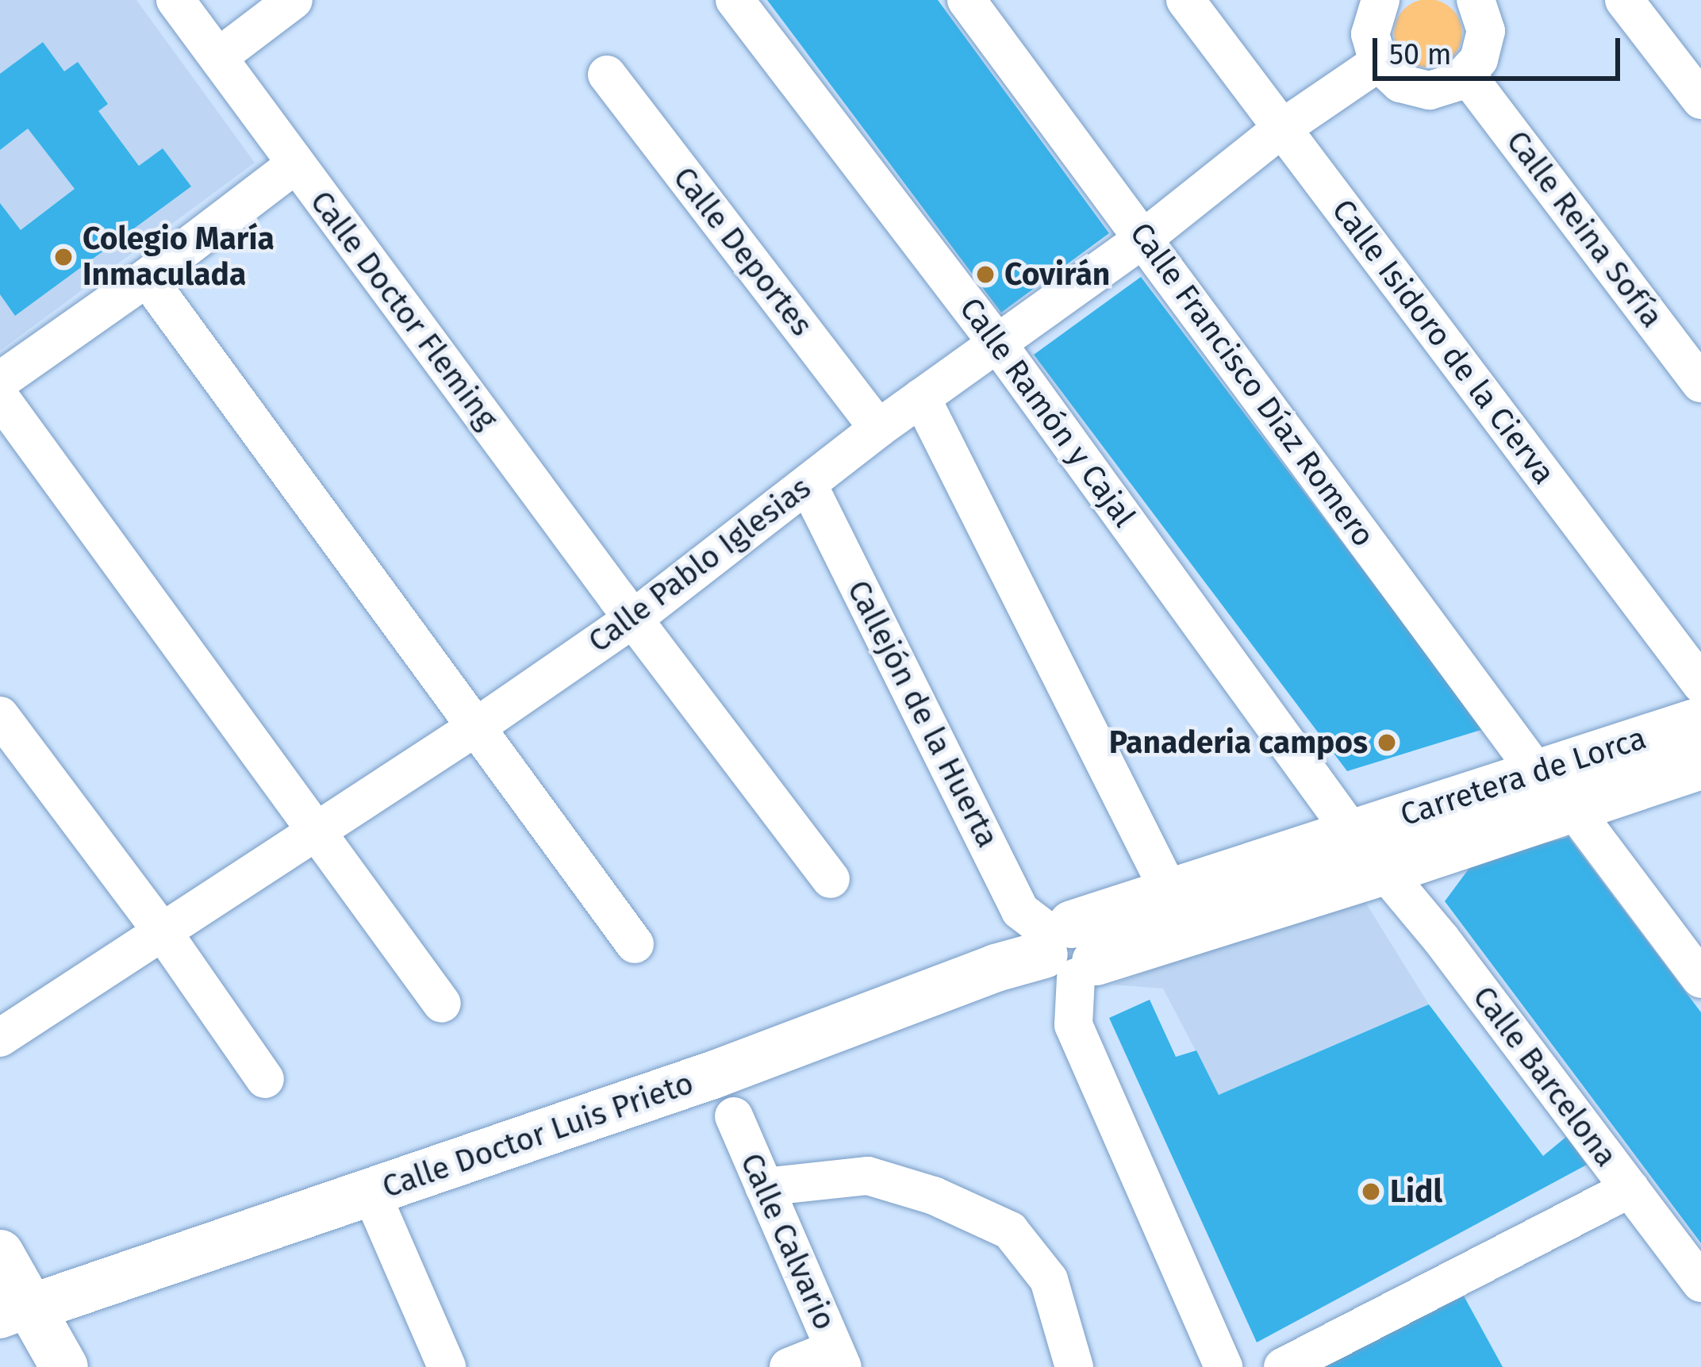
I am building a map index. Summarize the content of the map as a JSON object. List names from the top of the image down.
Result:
{
  "streets": {
    "main road": ["Carretera de Lorca", "Calle Doctor Luis Prieto"],
    "street": [
      "Calle Reina Sofía",
      "Calle Deportes",
      "Calle Doctor Fleming",
      "Calle Isidoro de la Cierva",
      "Calle Francisco Díaz Romero",
      "Calle Ramón y Cajal",
      "Calle Pablo Iglesias",
      "Callejón de la Huerta",
      "Calle Barcelona",
      "Calle Calvario"
    ]
  },
  "crossings": [
    ["Calle Deportes", "Calle Pablo Iglesias"],
    ["Calle Doctor Fleming", "Calle Pablo Iglesias"],
    ["Calle Isidoro de la Cierva", "Calle Pablo Iglesias"],
    ["Calle Isidoro de la Cierva", "Carretera de Lorca"],
    ["Calle Francisco Díaz Romero", "Calle Pablo Iglesias"],
    ["Calle Francisco Díaz Romero", "Carretera de Lorca"],
    ["Calle Ramón y Cajal", "Calle Pablo Iglesias"],
    ["Calle Ramón y Cajal", "Carretera de Lorca"],
    ["Calle Pablo Iglesias", "Callejón de la Huerta"],
    ["Callejón de la Huerta", "Carretera de Lorca"],
    ["Callejón de la Huerta", "Calle Doctor Luis Prieto"],
    ["Carretera de Lorca", "Calle Barcelona"],
    ["Carretera de Lorca", "Calle Doctor Luis Prieto"]
  ],
  "places": [
    "Colegio María Inmaculada",
    "Covirán",
    "Panaderia campos",
    "Lidl"
  ],
  "scale_bar": "50 m"
}
